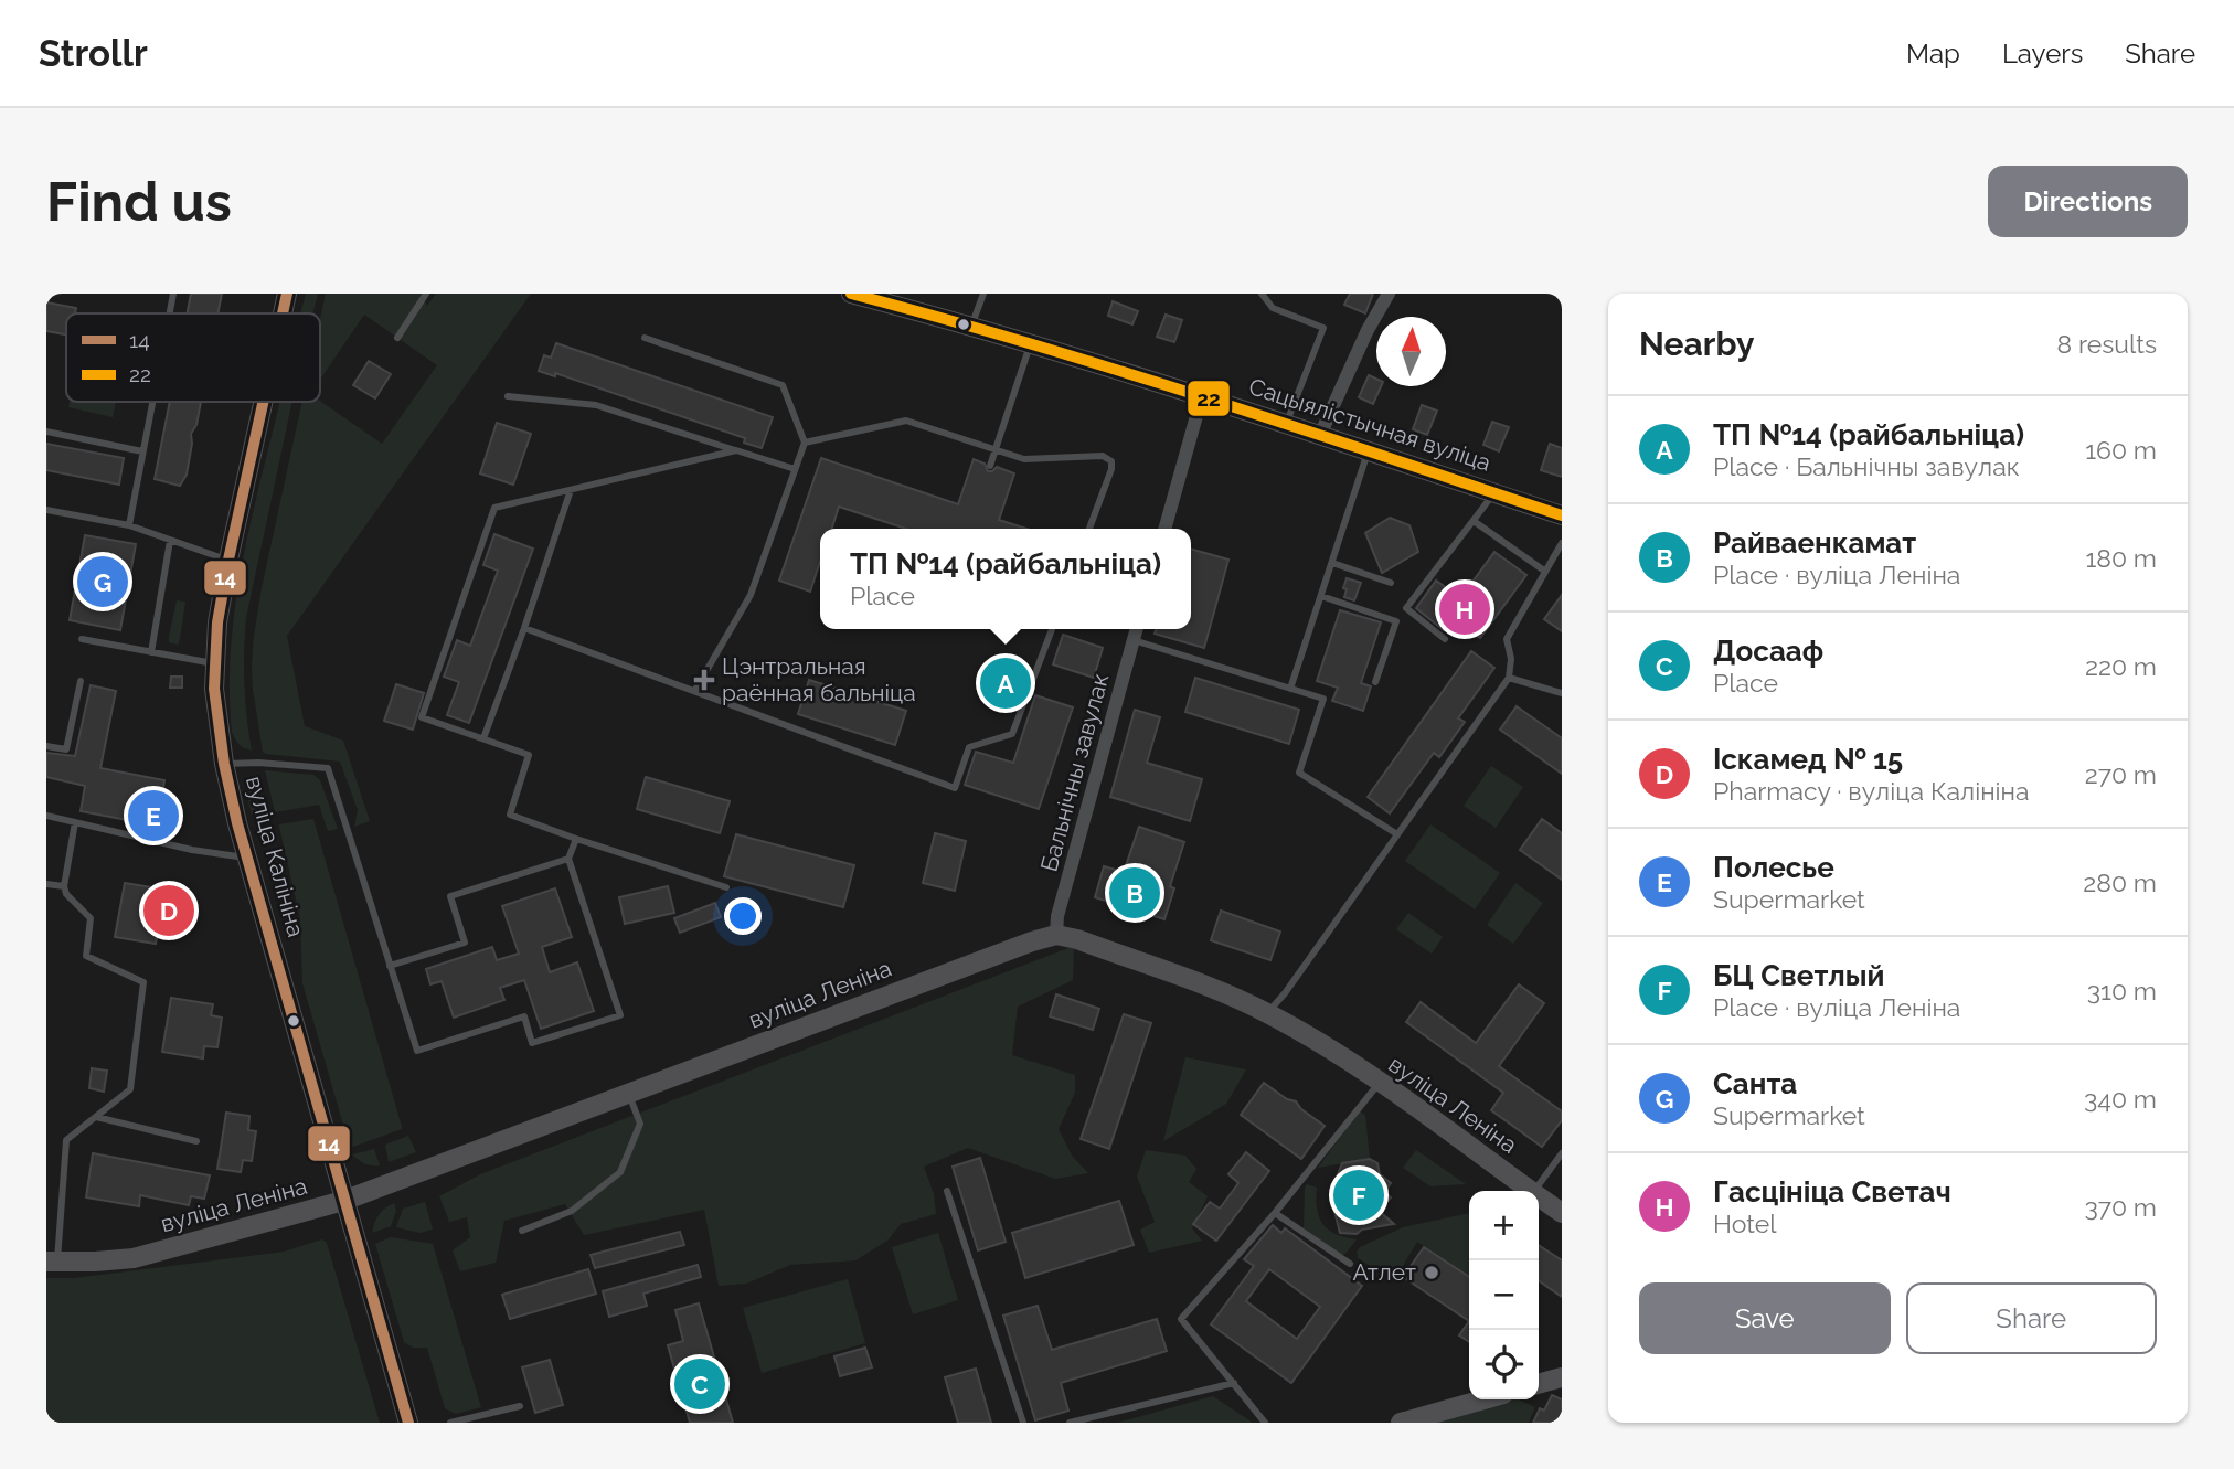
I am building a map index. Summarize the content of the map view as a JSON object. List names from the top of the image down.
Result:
{
  "streets": {
    "main road": ["Сацыялістычная вуліца", "вуліца Калініна", "вуліца Леніна"],
    "street": ["Бальнічны завулак"]
  },
  "crossings": [
    ["Бальнічны завулак", "вуліца Леніна"],
    ["вуліца Калініна", "вуліца Леніна"]
  ],
  "places": {
    "health": ["Цэнтральная раённая бальніца"],
    "other": ["Атлет"]
  },
  "lines": ["transit line 14", "transit line 22"],
  "legend": ["14", "22"],
  "north": "top",
  "page": {
    "header": "Strollr",
    "nav": ["Map", "Layers", "Share"],
    "buttons": [
      "Directions",
      ["Save", "Share"]
    ],
    "title": "Find us",
    "heading": ["Nearby", "8 results"],
    "list": [
      {
        "mark": "A",
        "name": "ТП №14 (райбальніца)",
        "note": "Place · Бальнічны завулак",
        "value": "160 m"
      },
      {
        "mark": "B",
        "name": "Райваенкамат",
        "note": "Place · вуліца Леніна",
        "value": "180 m"
      },
      {
        "mark": "C",
        "name": "Досааф",
        "note": "Place",
        "value": "220 m"
      },
      {
        "mark": "D",
        "name": "Іскамед № 15",
        "note": "Pharmacy · вуліца Калініна",
        "value": "270 m"
      },
      {
        "mark": "E",
        "name": "Полесье",
        "note": "Supermarket",
        "value": "280 m"
      },
      {
        "mark": "F",
        "name": "БЦ Светлый",
        "note": "Place · вуліца Леніна",
        "value": "310 m"
      },
      {
        "mark": "G",
        "name": "Санта",
        "note": "Supermarket",
        "value": "340 m"
      },
      {
        "mark": "H",
        "name": "Гасцініца Светач",
        "note": "Hotel",
        "value": "370 m"
      }
    ],
    "popup": ["ТП №14 (райбальніца)", "Place"],
    "pins": [
      "G",
      "H",
      "A",
      "E",
      "B",
      "D",
      "F",
      "C"
    ],
    "map_buttons": ["+", "−"]
  }
}
